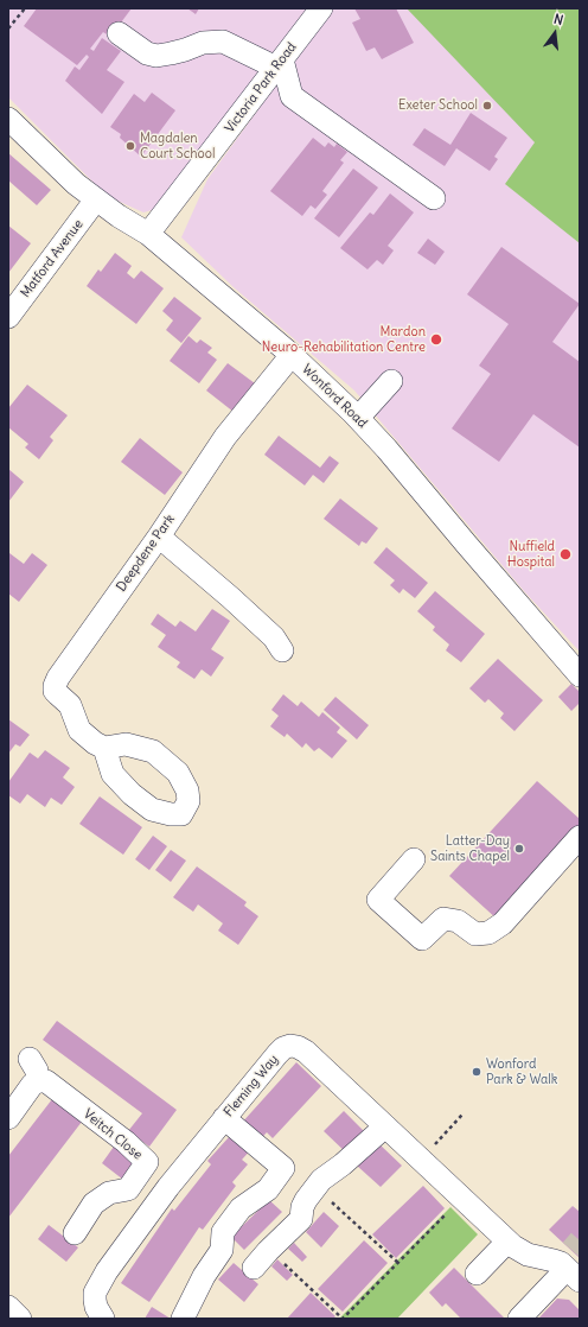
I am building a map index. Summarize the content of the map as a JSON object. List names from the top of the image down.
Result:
{
  "streets": {
    "street": [
      "Victoria Park Road",
      "Matford Avenue",
      "Wonford Road",
      "Deepdene Park",
      "Fleming Way",
      "Veitch Close"
    ]
  },
  "crossings": [
    ["Victoria Park Road", "Wonford Road"],
    ["Matford Avenue", "Wonford Road"],
    ["Wonford Road", "Deepdene Park"]
  ],
  "places": [
    "Exeter School",
    "Magdalen Court School",
    "Mardon Neuro-Rehabilitation Centre",
    "Nuffield Hospital",
    "Latter-Day Saints Chapel",
    "Wonford Park & Walk"
  ],
  "north": "top"
}
